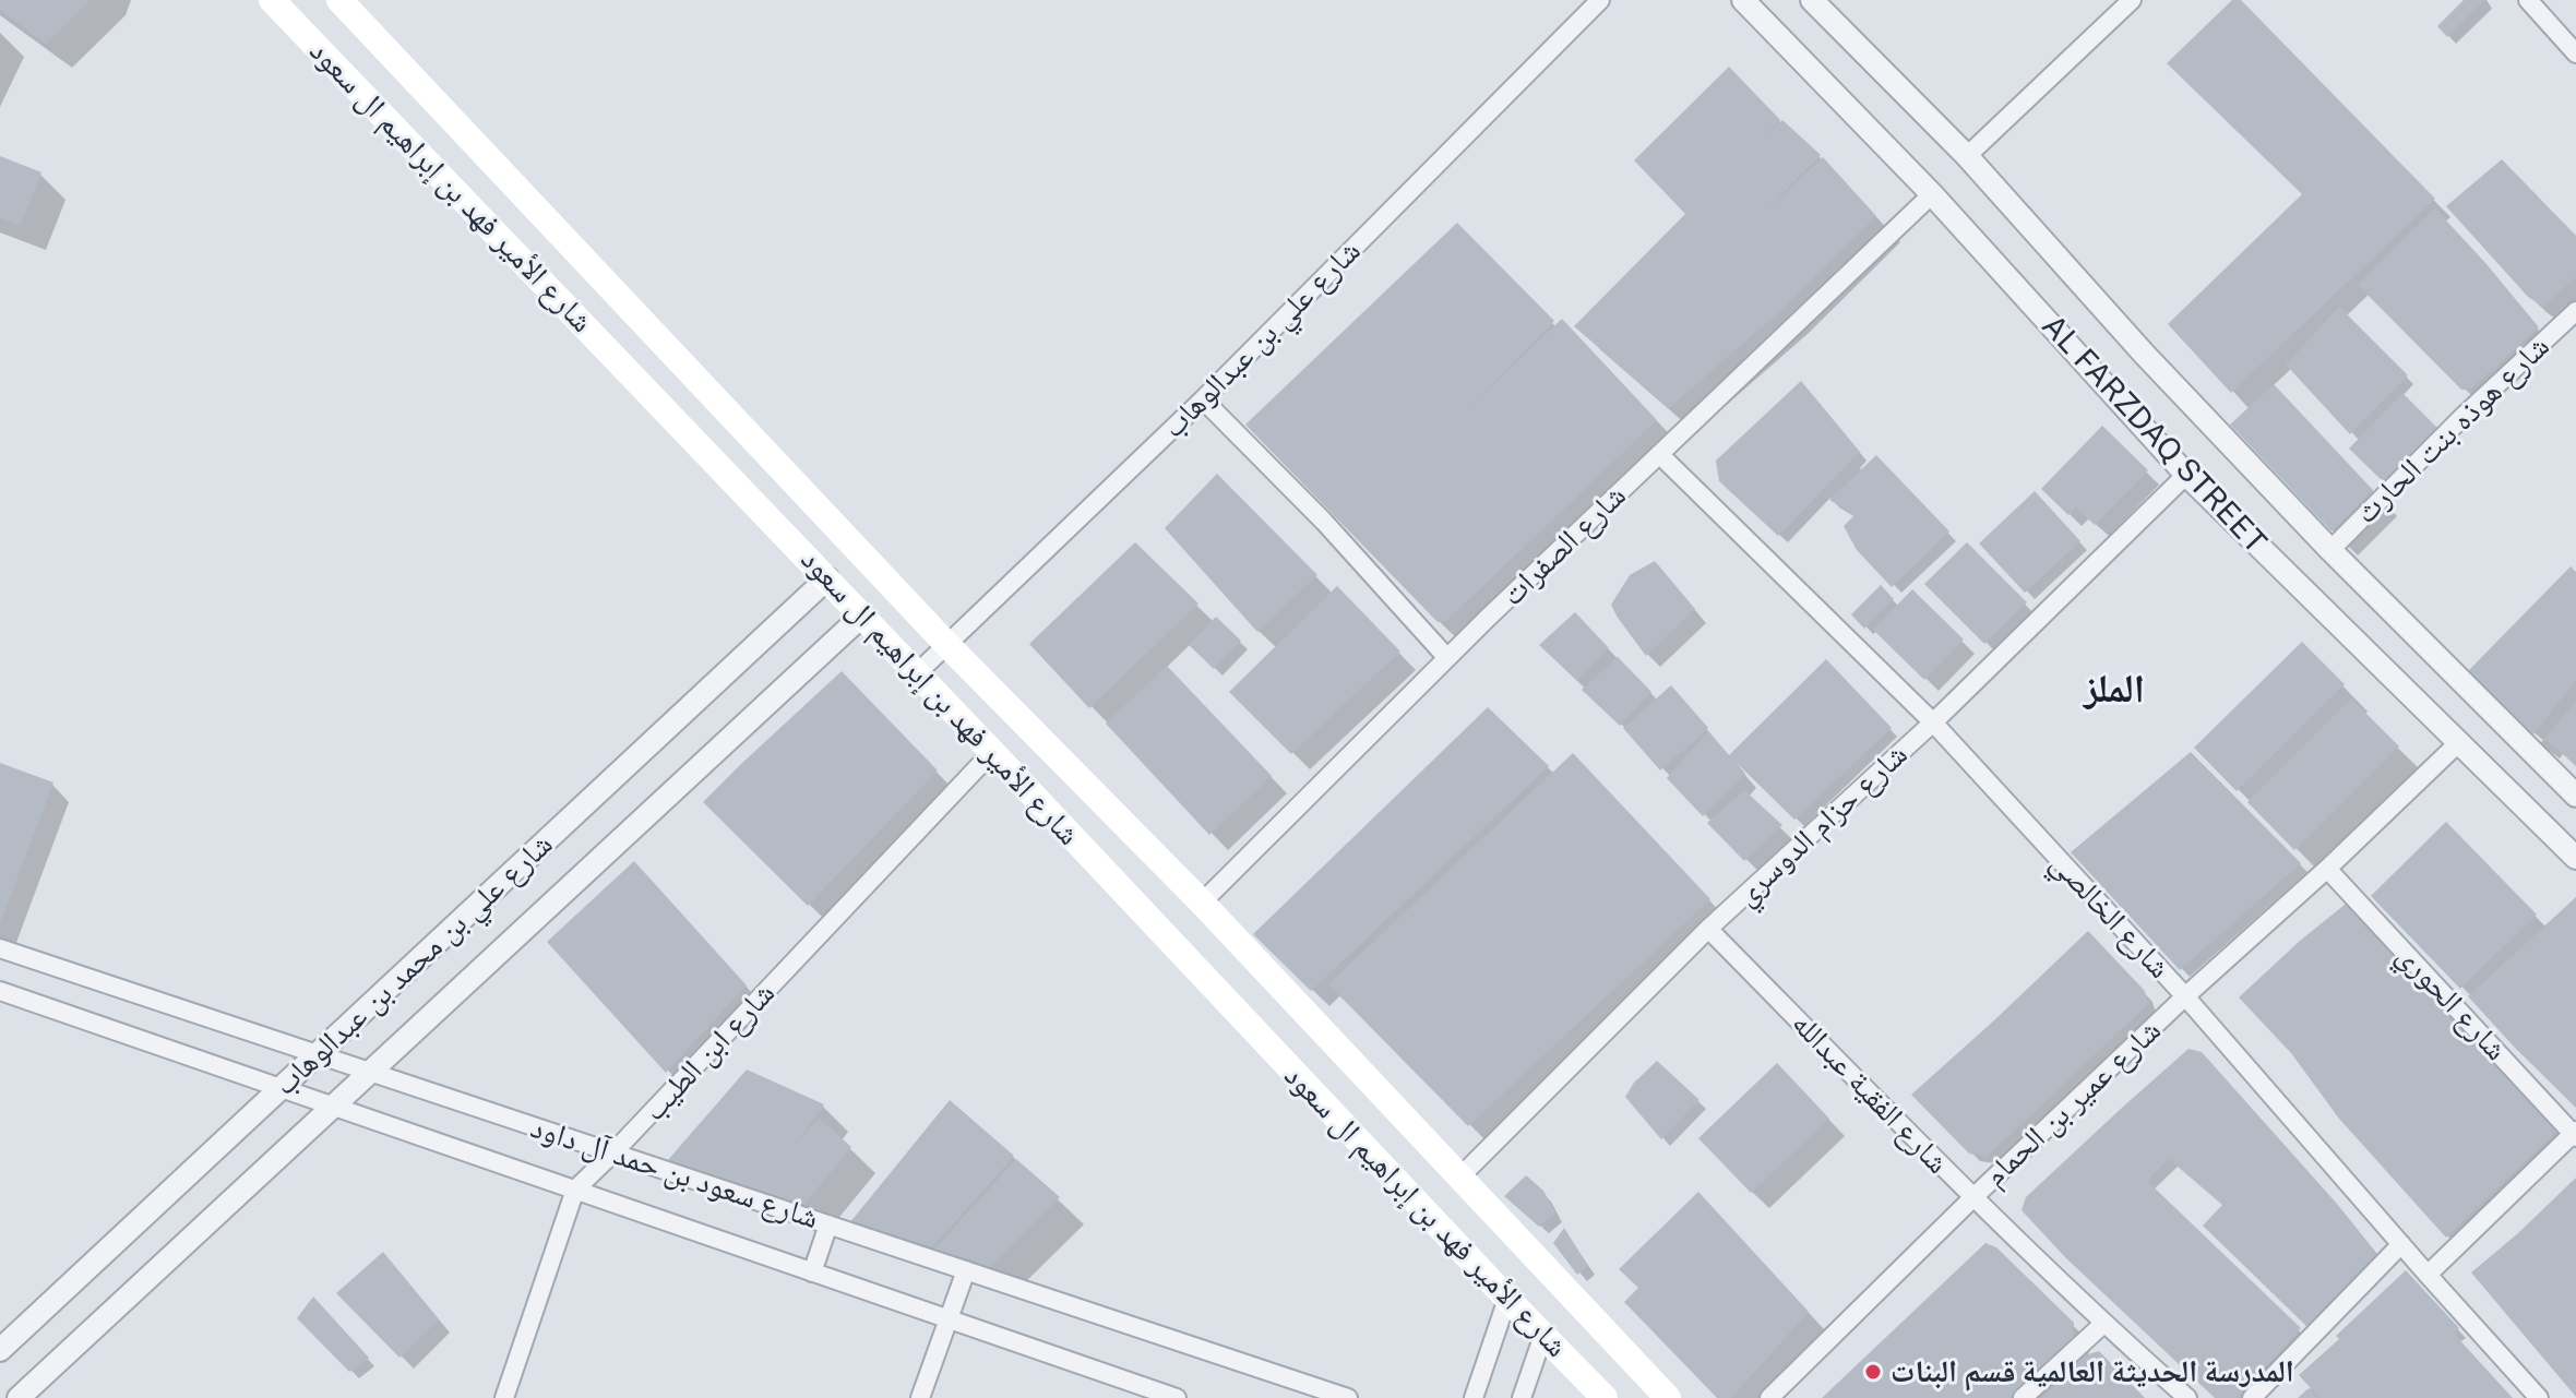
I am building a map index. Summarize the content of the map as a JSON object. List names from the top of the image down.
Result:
{
  "streets": {
    "main road": ["شارع الأمير فهد بن إبراهيم ال سعود"],
    "street": [
      "شارع علي بن عبدالوهاب",
      "شارع هوذه بنت الحارث",
      "AL FARZDAQ STREET",
      "شارع الصفرات",
      "شارع حزام الدوسري",
      "شارع الخالصي",
      "شارع علي بن محمد بن عبدالوهاب",
      "شارع الحوري",
      "شارع ابن الطيب",
      "شارع الفقية عبدالله",
      "شارع عمير بن الحمام",
      "شارع سعود بن حمد آل داود"
    ]
  },
  "crossings": [
    ["شارع الأمير فهد بن إبراهيم ال سعود", "شارع علي بن عبدالوهاب"],
    ["شارع الأمير فهد بن إبراهيم ال سعود", "شارع الصفرات"],
    ["شارع الأمير فهد بن إبراهيم ال سعود", "شارع حزام الدوسري"],
    ["شارع الأمير فهد بن إبراهيم ال سعود", "شارع علي بن محمد بن عبدالوهاب"],
    ["شارع الأمير فهد بن إبراهيم ال سعود", "شارع ابن الطيب"],
    ["شارع هوذه بنت الحارث", "AL FARZDAQ STREET"],
    ["AL FARZDAQ STREET", "شارع الصفرات"],
    ["AL FARZDAQ STREET", "شارع حزام الدوسري"],
    ["AL FARZDAQ STREET", "شارع عمير بن الحمام"],
    ["شارع الصفرات", "شارع الخالصي"],
    ["شارع حزام الدوسري", "شارع الخالصي"],
    ["شارع حزام الدوسري", "شارع الفقية عبدالله"],
    ["شارع الخالصي", "شارع عمير بن الحمام"],
    ["شارع علي بن محمد بن عبدالوهاب", "شارع سعود بن حمد آل داود"],
    ["شارع الحوري", "شارع عمير بن الحمام"],
    ["شارع ابن الطيب", "شارع سعود بن حمد آل داود"],
    ["شارع الفقية عبدالله", "شارع عمير بن الحمام"]
  ],
  "districts": ["الملز"],
  "places": ["المدرسة الحديثة العالمية قسم البنات"]
}
